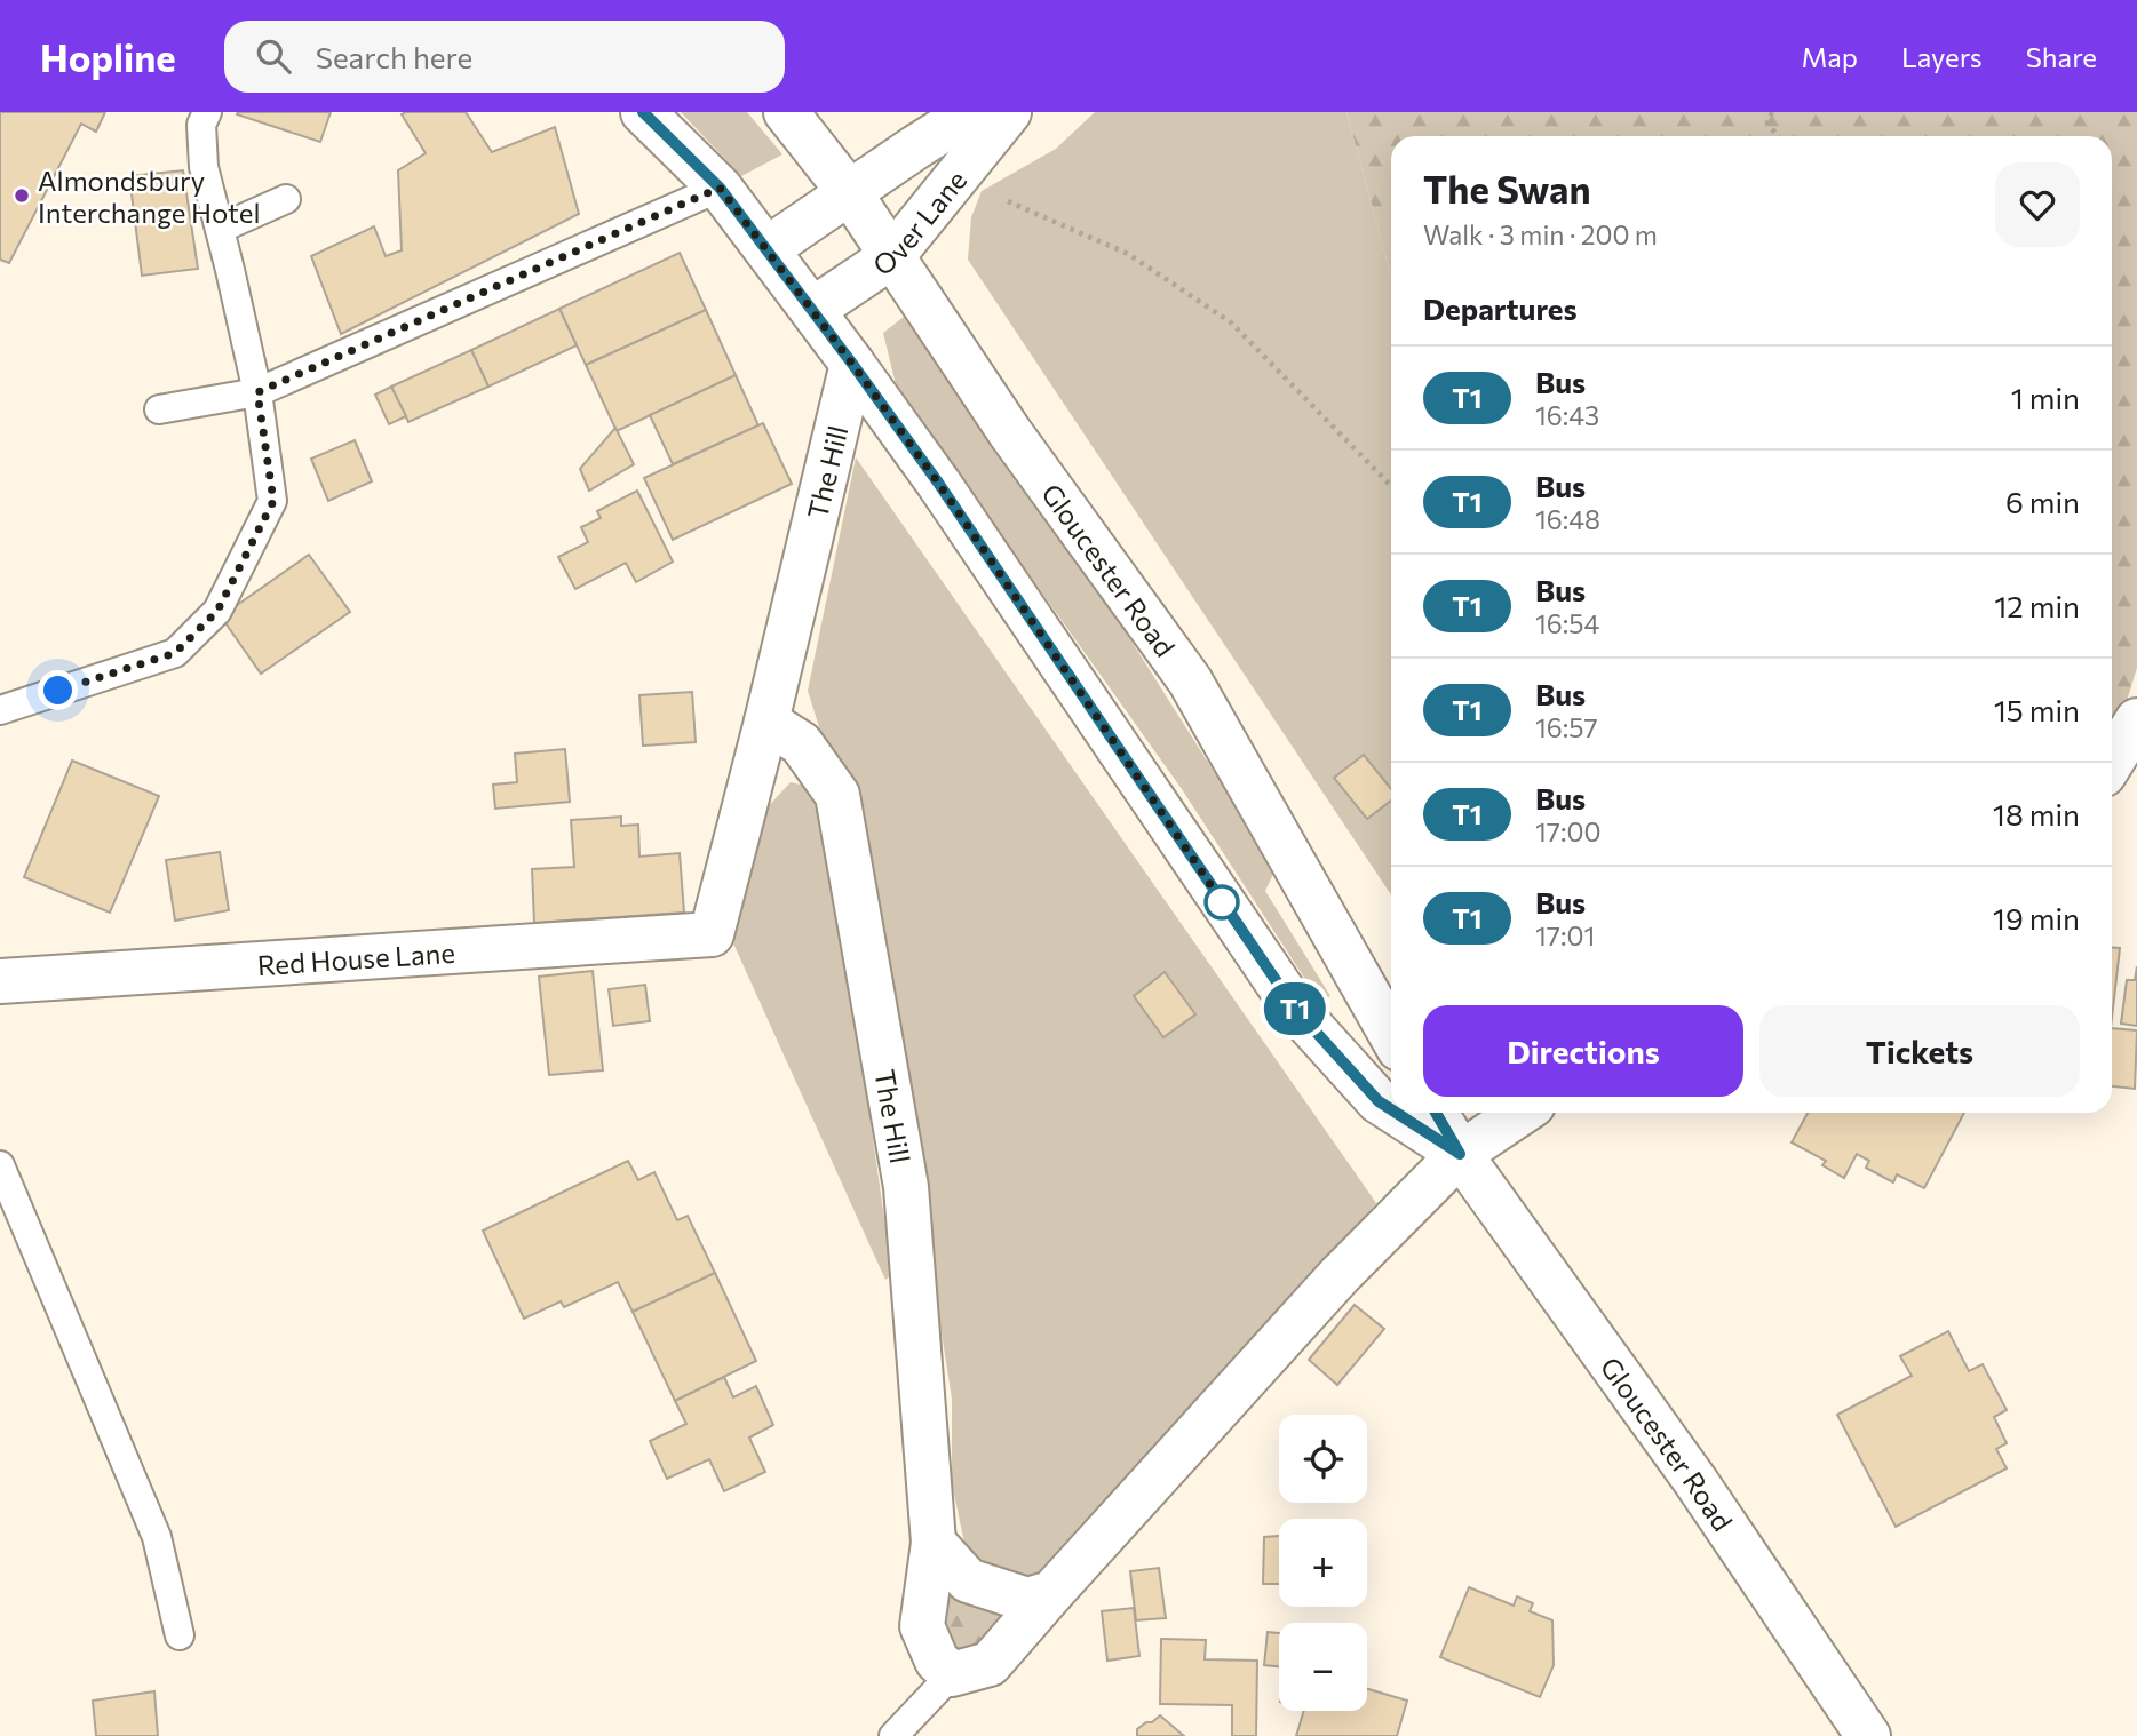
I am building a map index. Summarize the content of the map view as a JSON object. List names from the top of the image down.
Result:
{
  "streets": {
    "street": [
      "Over Lane",
      "The Hill",
      "Gloucester Road",
      "Red House Lane"
    ]
  },
  "crossings": [
    ["Over Lane", "Gloucester Road"],
    ["The Hill", "Gloucester Road"],
    ["The Hill", "Red House Lane"]
  ],
  "places": ["Almondsbury Interchange Hotel"],
  "lines": ["bus line T1"],
  "page": {
    "header": "Hopline",
    "search": "Search here",
    "nav": ["Map", "Layers", "Share"],
    "on_map": "T1",
    "heading": [
      ["The Swan", "Walk · 3 min · 200 m"],
      "Departures"
    ],
    "list": [
      {
        "mark": "T1",
        "name": "Bus",
        "note": "16:43",
        "value": "1 min"
      },
      {
        "mark": "T1",
        "name": "Bus",
        "note": "16:48",
        "value": "6 min"
      },
      {
        "mark": "T1",
        "name": "Bus",
        "note": "16:54",
        "value": "12 min"
      },
      {
        "mark": "T1",
        "name": "Bus",
        "note": "16:57",
        "value": "15 min"
      },
      {
        "mark": "T1",
        "name": "Bus",
        "note": "17:00",
        "value": "18 min"
      },
      {
        "mark": "T1",
        "name": "Bus",
        "note": "17:01",
        "value": "19 min"
      }
    ],
    "buttons": ["Directions", "Tickets"],
    "map_buttons": ["+", "−"]
  }
}
